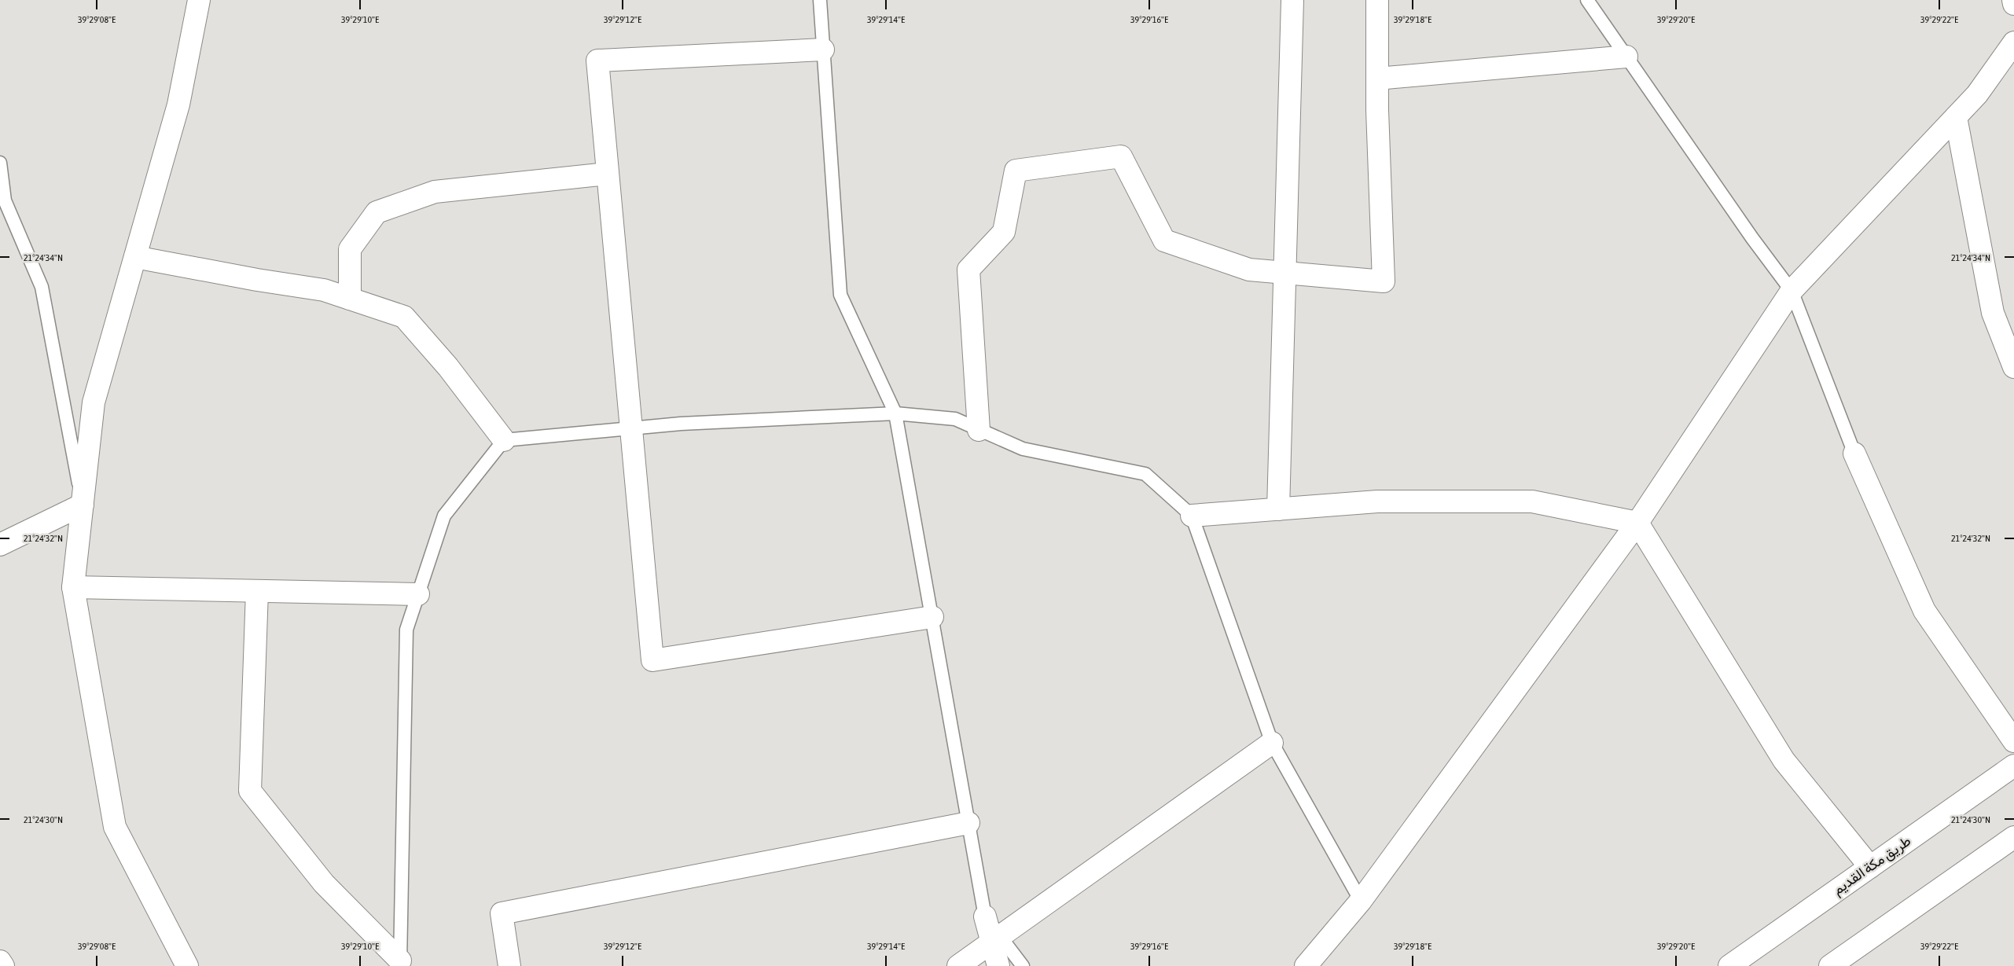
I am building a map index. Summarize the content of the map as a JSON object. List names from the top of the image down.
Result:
{
  "streets": {
    "main road": ["طريق مكة القديم"]
  },
  "coordinates": [
    "39°29'08\"E",
    "39°29'10\"E",
    "39°29'12\"E",
    "39°29'14\"E",
    "39°29'16\"E",
    "39°29'18\"E",
    "39°29'20\"E",
    "39°29'22\"E",
    "21°24'34\"N",
    "21°24'32\"N",
    "21°24'30\"N"
  ]
}
